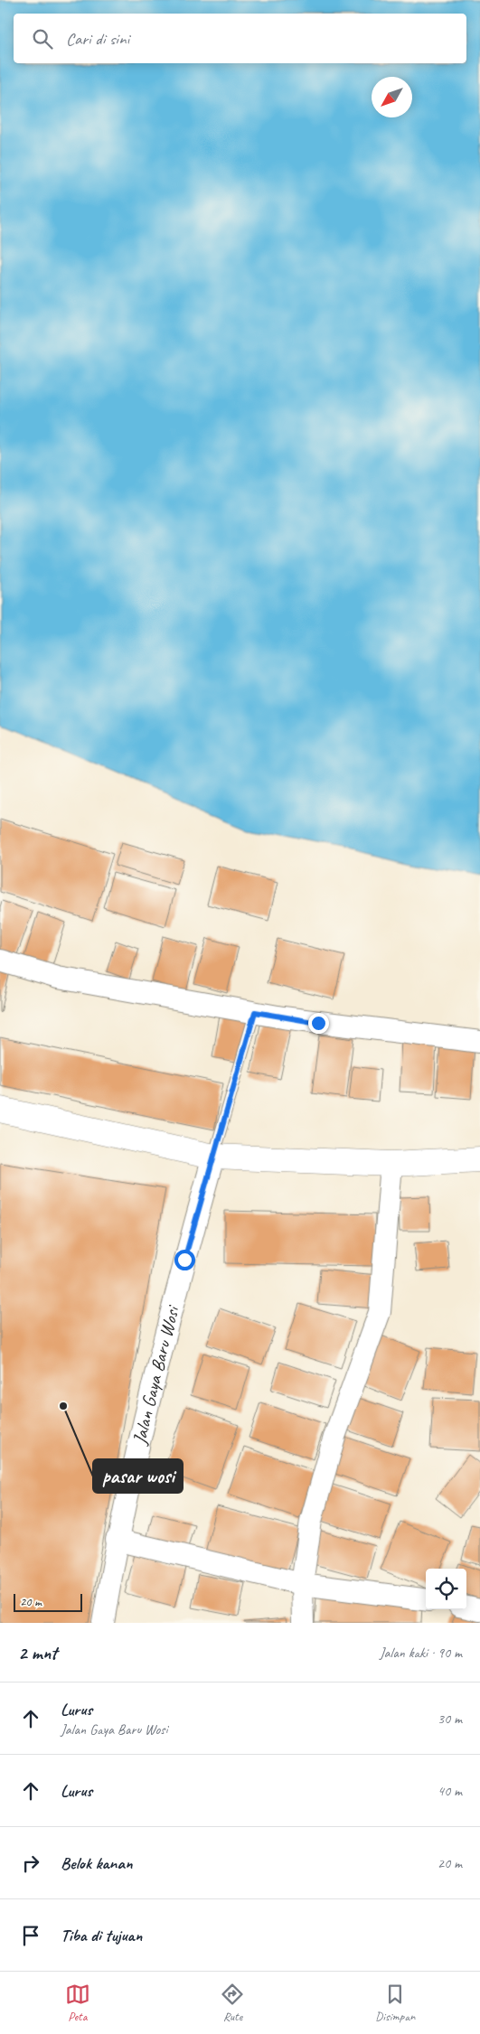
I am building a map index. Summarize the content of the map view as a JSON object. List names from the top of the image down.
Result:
{
  "streets": {
    "street": ["Jalan Gaya Baru Wosi"]
  },
  "places": ["pasar wosi"],
  "scale_bar": "20 m",
  "north": "bottom left",
  "page": {
    "search": "Cari di sini",
    "scale": "20 m",
    "heading": ["2 mnt", "Jalan kaki · 90 m"],
    "list": [
      ["Lurus", "Jalan Gaya Baru Wosi", "30 m"],
      ["Lurus", "40 m"],
      ["Belok kanan", "20 m"],
      "Tiba di tujuan"
    ],
    "nav": ["Peta", "Rute", "Disimpan"]
  }
}
